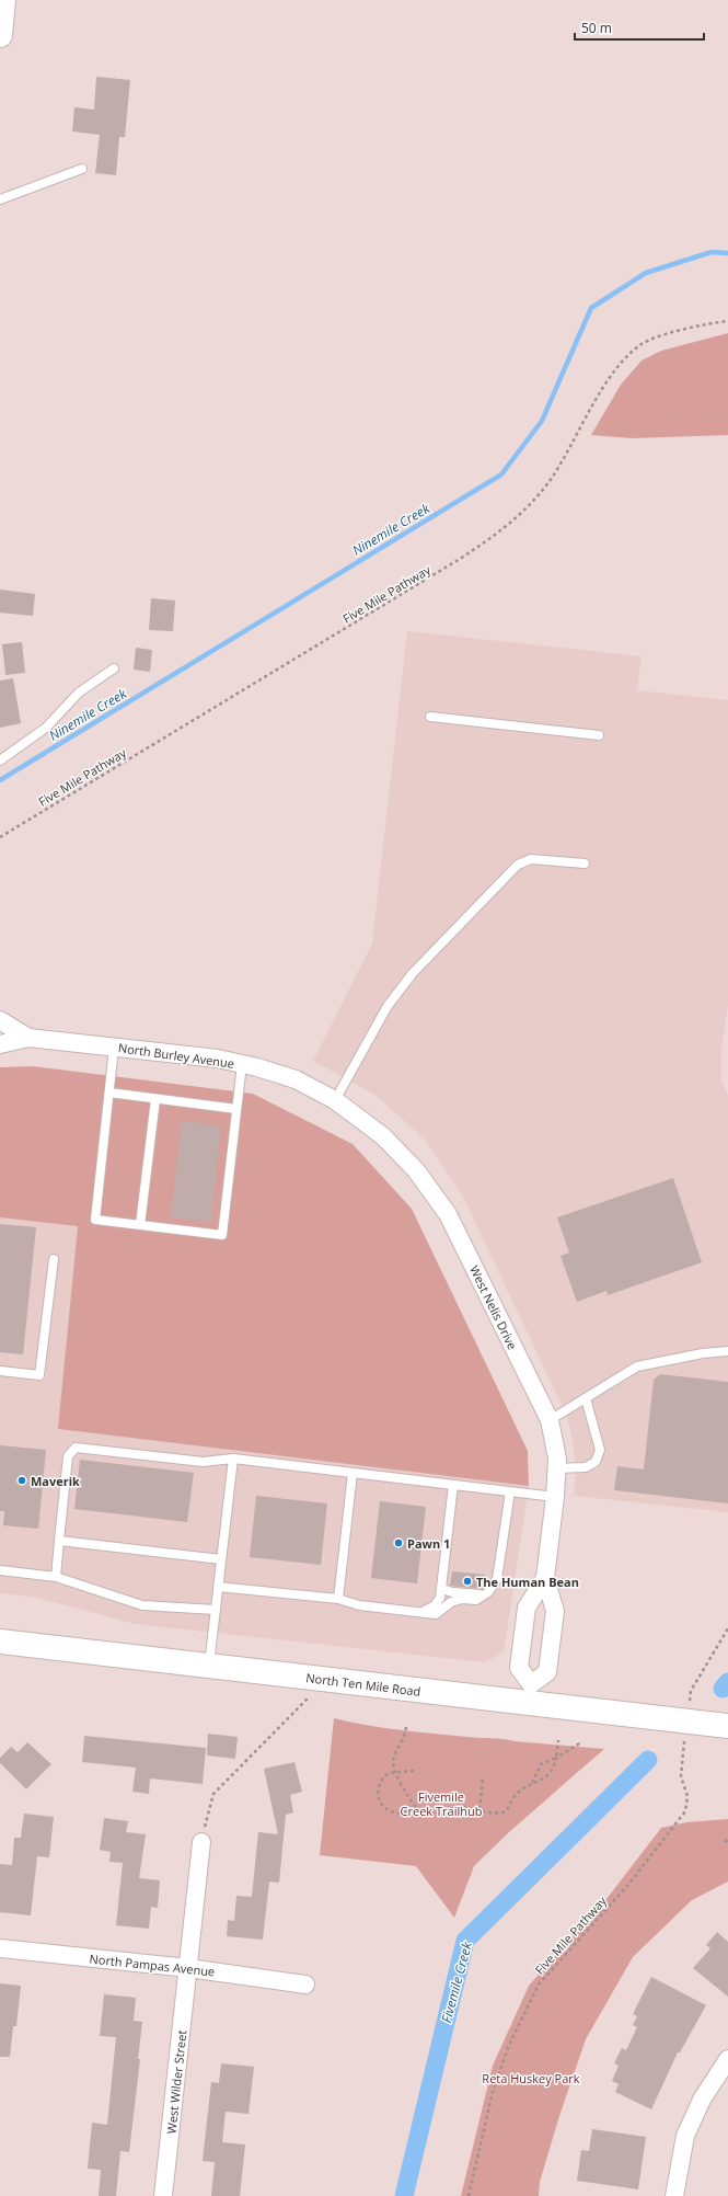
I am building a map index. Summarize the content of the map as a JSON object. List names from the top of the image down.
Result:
{
  "streets": {
    "main road": ["North Ten Mile Road"],
    "street": [
      "North Burley Avenue",
      "West Nelis Drive",
      "North Pampas Avenue",
      "West Wilder Street"
    ],
    "path": ["Five Mile Pathway"]
  },
  "crossings": [
    ["North Burley Avenue", "West Nelis Drive"],
    ["West Nelis Drive", "North Ten Mile Road"],
    ["North Pampas Avenue", "West Wilder Street"]
  ],
  "water": ["Ninemile Creek", "Fivemile Creek"],
  "parks": ["Fivemile Creek Trailhub", "Reta Huskey Park"],
  "places": ["Maverik", "Pawn 1", "The Human Bean"],
  "scale_bar": "50 m"
}
